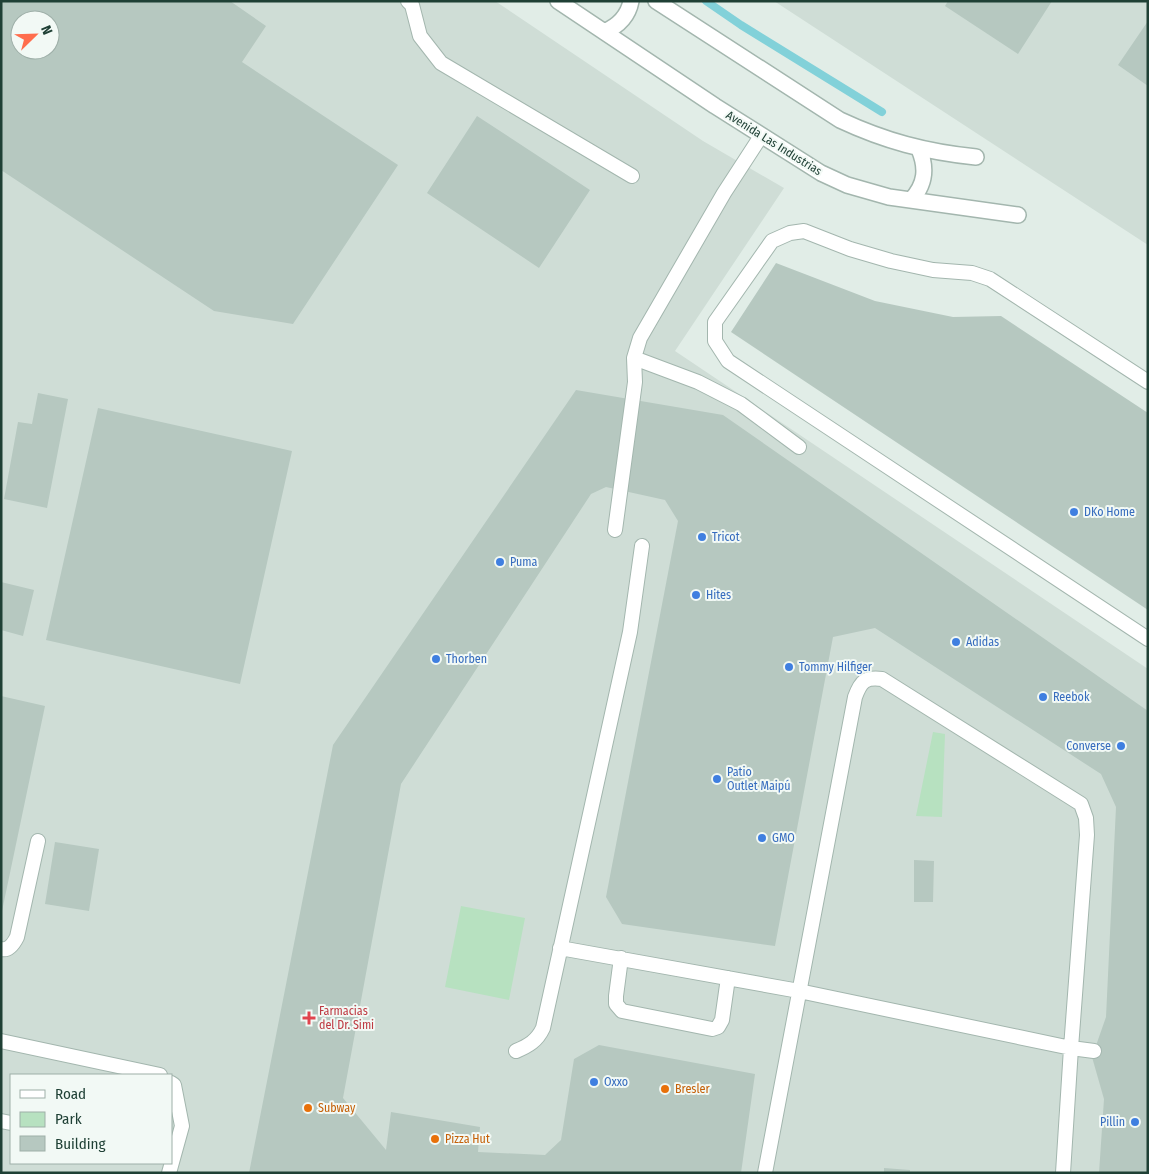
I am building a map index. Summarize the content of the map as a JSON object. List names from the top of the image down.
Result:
{
  "streets": {
    "street": ["Avenida Las Industrias"]
  },
  "places": {
    "other": [
      "DKo Home",
      "Tricot",
      "Puma",
      "Hites",
      "Adidas",
      "Thorben",
      "Tommy Hilfiger",
      "Reebok",
      "Converse",
      "Patio Outlet Maipú",
      "GMO",
      "Oxxo",
      "Bresler",
      "Subway",
      "Pillin",
      "Pizza Hut"
    ],
    "health": ["Farmacias del Dr. Simi"]
  },
  "legend": ["Road", "Park", "Building"],
  "north": "top right"
}
